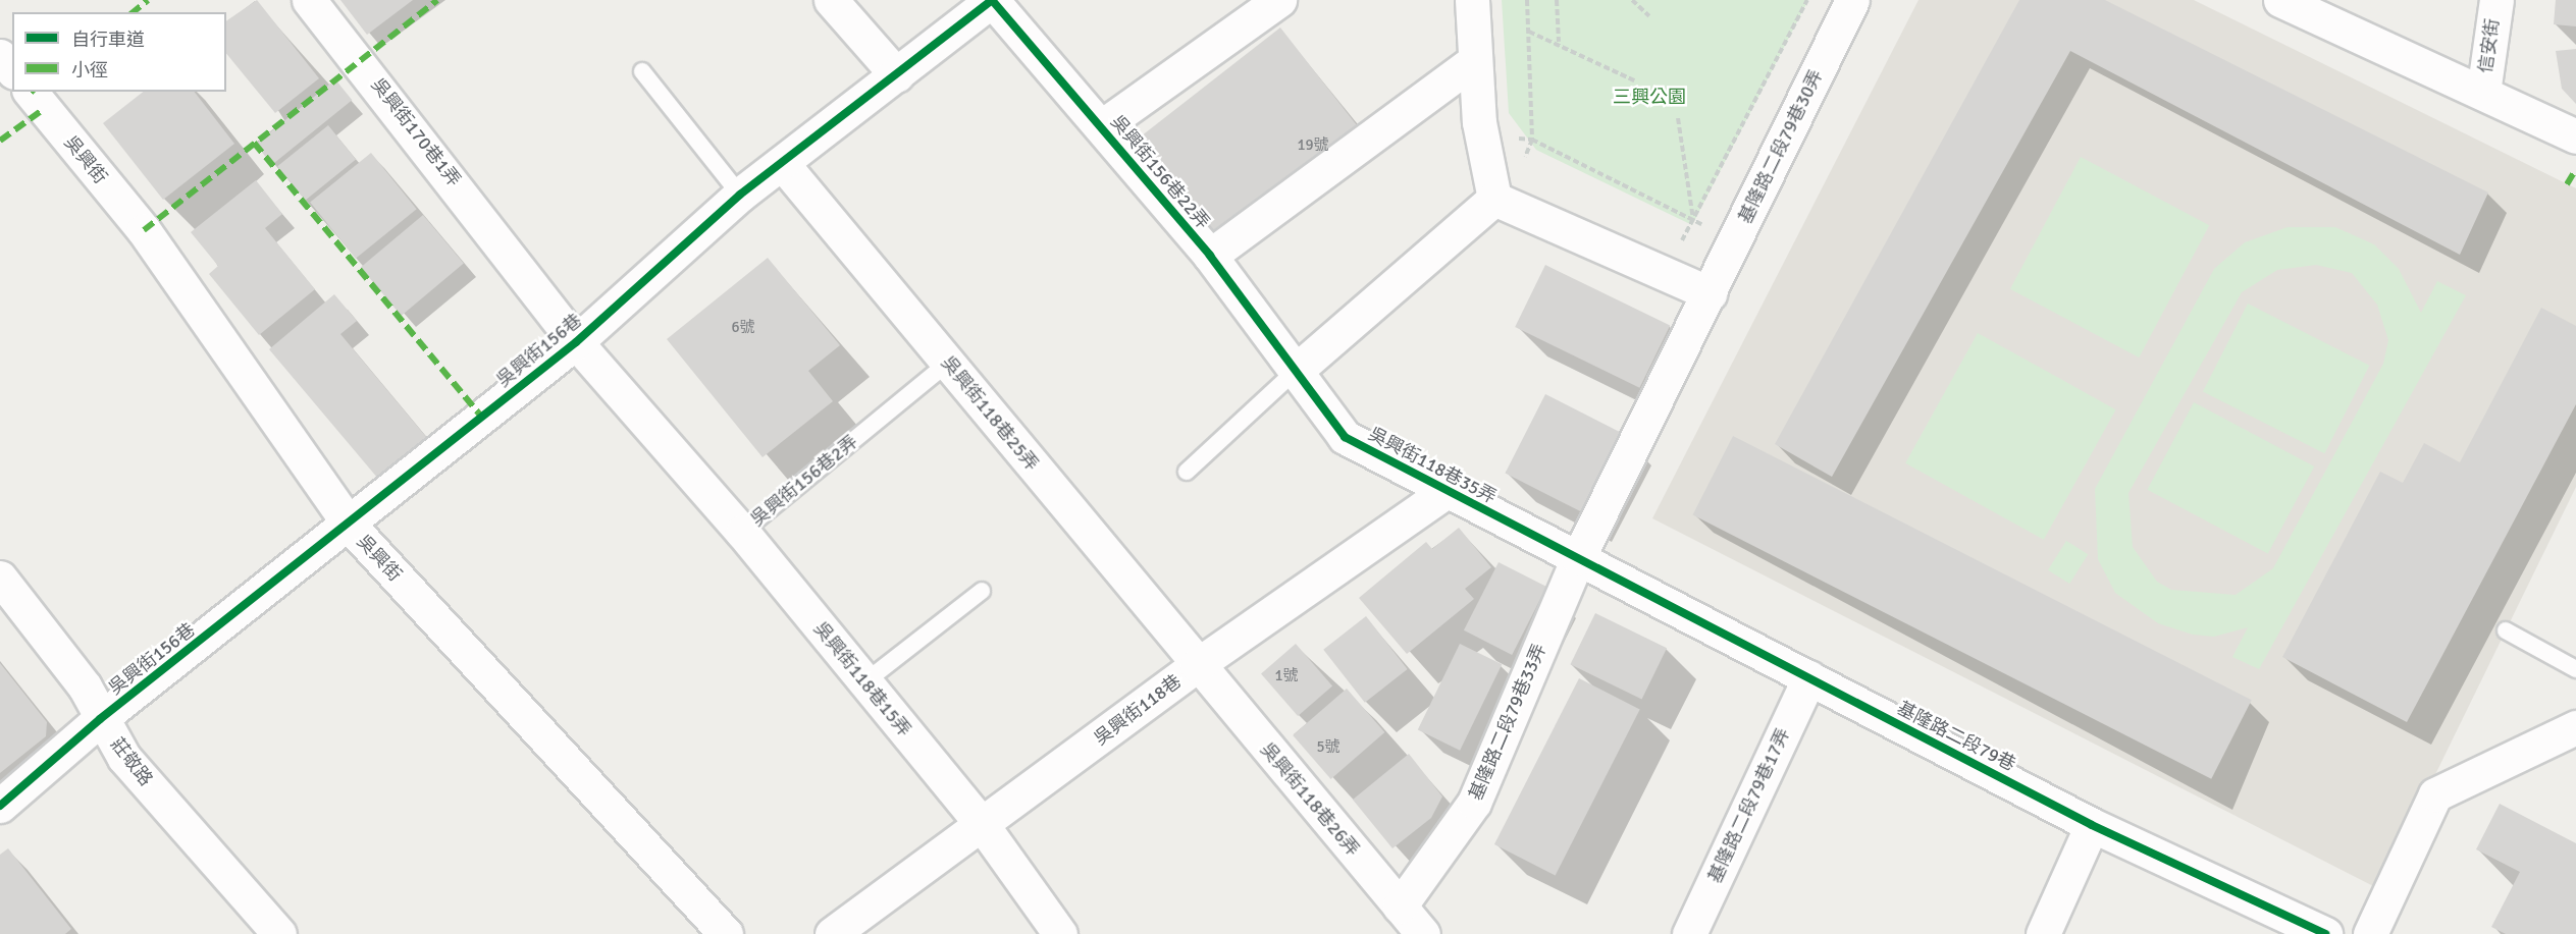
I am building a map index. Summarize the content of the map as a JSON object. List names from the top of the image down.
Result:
{
  "streets": {
    "street": [
      "信安街",
      "吳興街170巷1弄",
      "基隆路二段79巷30弄",
      "吳興街",
      "吳興街156巷22弄",
      "吳興街156巷",
      "吳興街118巷25弄",
      "吳興街118巷35弄",
      "吳興街156巷2弄",
      "吳興街118巷15弄",
      "吳興街118巷",
      "基隆路二段79巷33弄",
      "基隆路二段79巷",
      "莊敬路",
      "吳興街118巷26弄",
      "基隆路二段79巷17弄"
    ]
  },
  "crossings": [
    ["吳興街170巷1弄", "吳興街156巷"],
    ["吳興街170巷1弄", "吳興街156巷2弄"],
    ["基隆路二段79巷30弄", "吳興街118巷35弄"],
    ["基隆路二段79巷30弄", "基隆路二段79巷33弄"],
    ["基隆路二段79巷30弄", "基隆路二段79巷"],
    ["吳興街", "吳興街156巷"],
    ["吳興街156巷22弄", "吳興街156巷"],
    ["吳興街156巷22弄", "吳興街118巷35弄"],
    ["吳興街156巷", "吳興街118巷25弄"],
    ["吳興街156巷", "吳興街156巷2弄"],
    ["吳興街156巷", "莊敬路"],
    ["吳興街118巷25弄", "吳興街156巷2弄"],
    ["吳興街118巷25弄", "吳興街118巷"],
    ["吳興街118巷25弄", "吳興街118巷26弄"],
    ["吳興街118巷35弄", "吳興街118巷"],
    ["吳興街118巷35弄", "基隆路二段79巷33弄"],
    ["吳興街118巷35弄", "基隆路二段79巷"],
    ["吳興街156巷2弄", "吳興街118巷15弄"],
    ["吳興街118巷15弄", "吳興街118巷"],
    ["吳興街118巷", "吳興街118巷26弄"],
    ["基隆路二段79巷33弄", "基隆路二段79巷"],
    ["基隆路二段79巷33弄", "吳興街118巷26弄"],
    ["基隆路二段79巷", "基隆路二段79巷17弄"]
  ],
  "parks": ["三興公園"],
  "house_numbers": [
    "19號",
    "6號",
    "1號",
    "5號"
  ],
  "legend": ["自行車道", "小徑"]
}
